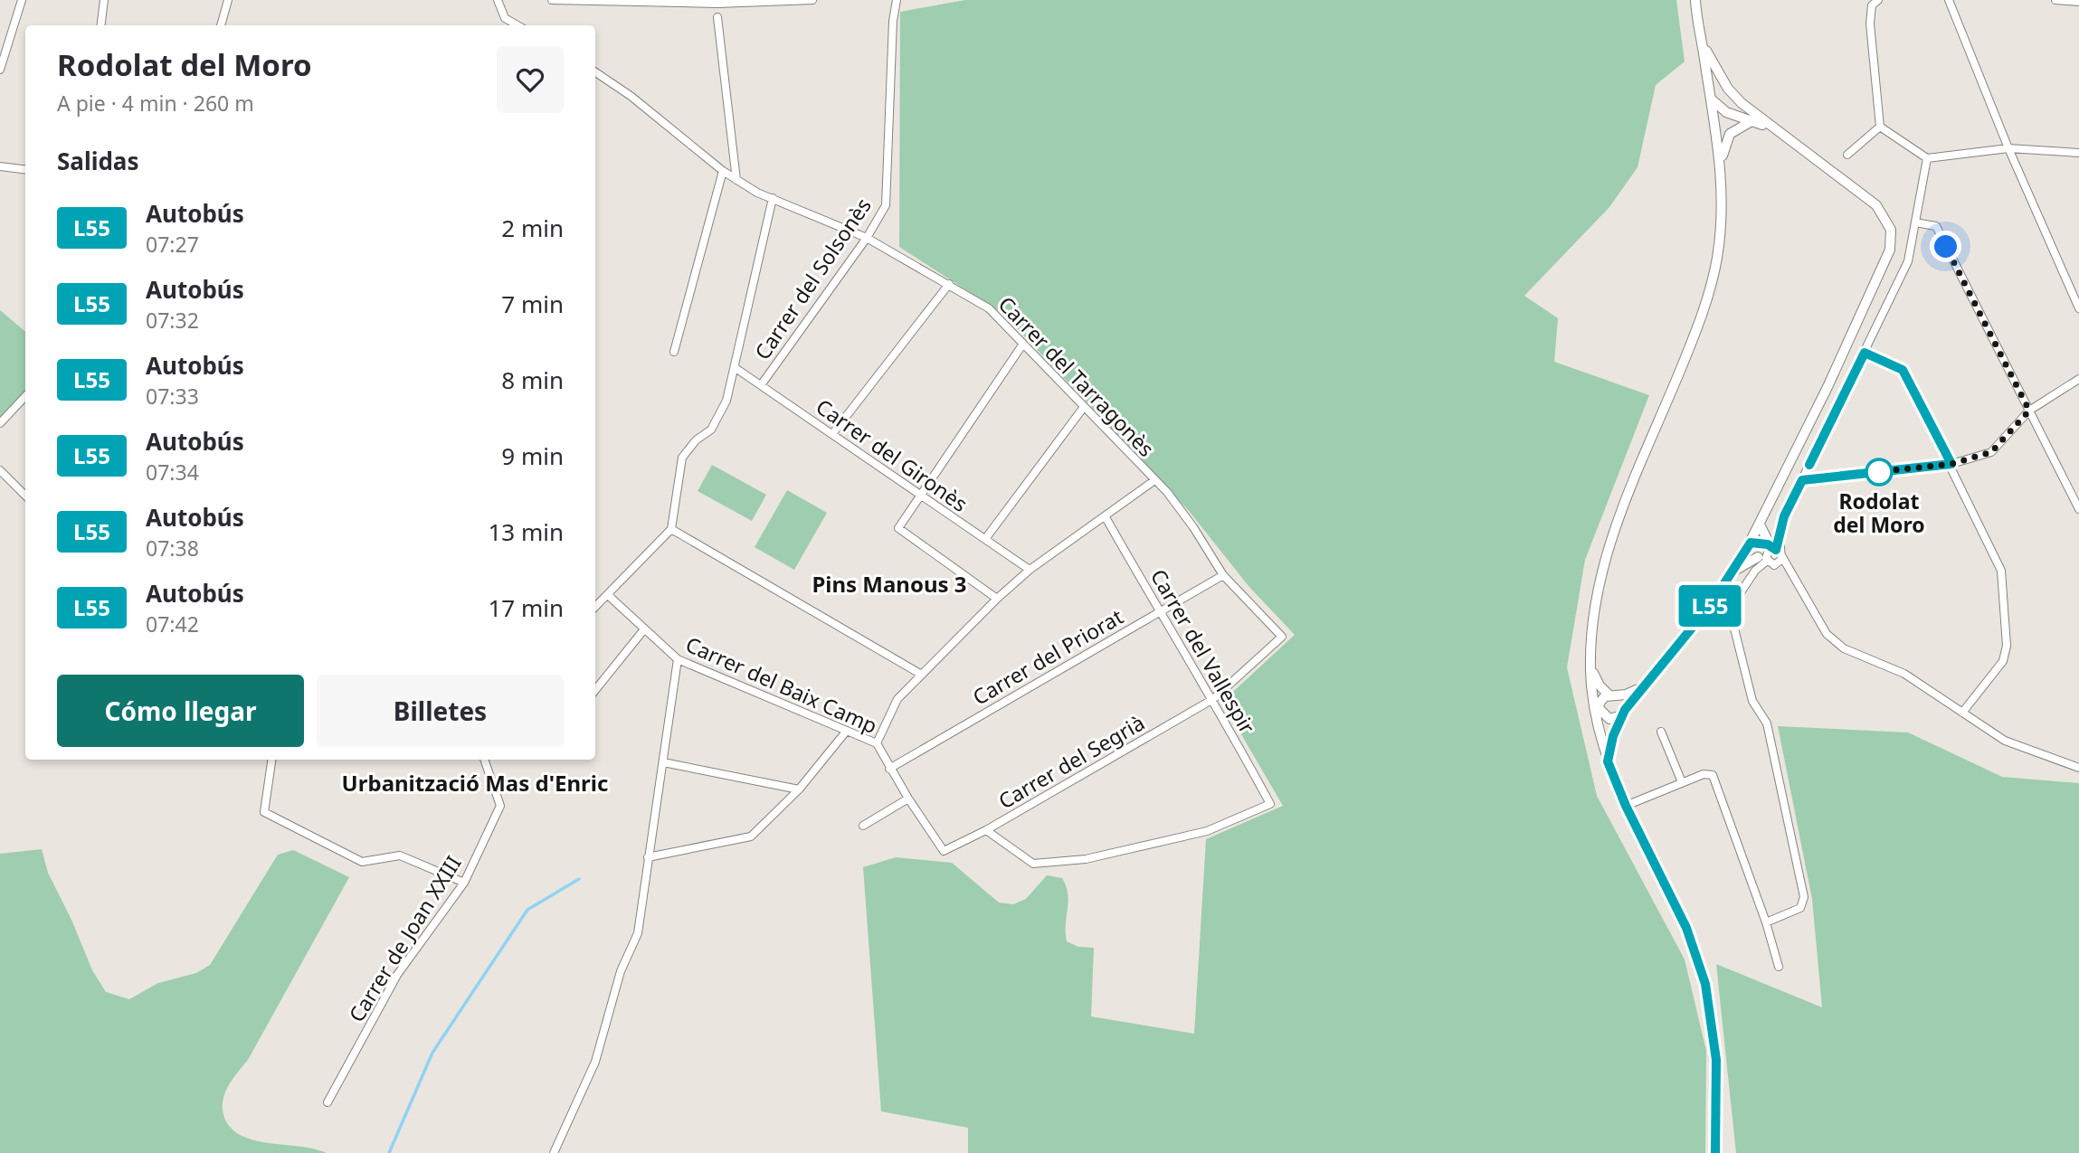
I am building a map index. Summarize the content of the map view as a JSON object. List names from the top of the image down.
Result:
{
  "streets": {
    "street": [
      "Carrer del Solsonès",
      "Carrer del Tarragonès",
      "Carrer del Gironès",
      "Carrer del Vallespir",
      "Carrer del Priorat",
      "Carrer del Baix Camp",
      "Carrer del Segrià",
      "Carrer de Joan XXIII"
    ]
  },
  "crossings": [
    ["Carrer del Solsonès", "Carrer del Tarragonès"],
    ["Carrer del Solsonès", "Carrer del Gironès"],
    ["Carrer del Tarragonès", "Carrer del Vallespir"],
    ["Carrer del Tarragonès", "Carrer del Priorat"],
    ["Carrer del Tarragonès", "Carrer del Segrià"],
    ["Carrer del Vallespir", "Carrer del Priorat"],
    ["Carrer del Vallespir", "Carrer del Segrià"],
    ["Carrer del Priorat", "Carrer del Baix Camp"],
    ["Carrer del Baix Camp", "Carrer del Segrià"]
  ],
  "districts": ["Pins Manous 3", "Urbanització Mas d'Enric"],
  "places": ["Rodolat del Moro"],
  "lines": ["bus line L55"],
  "page": {
    "on_map": "L55",
    "heading": [
      ["Rodolat del Moro", "A pie · 4 min · 260 m"],
      "Salidas"
    ],
    "list": [
      {
        "mark": "L55",
        "name": "Autobús",
        "note": "07:27",
        "value": "2 min"
      },
      {
        "mark": "L55",
        "name": "Autobús",
        "note": "07:32",
        "value": "7 min"
      },
      {
        "mark": "L55",
        "name": "Autobús",
        "note": "07:33",
        "value": "8 min"
      },
      {
        "mark": "L55",
        "name": "Autobús",
        "note": "07:34",
        "value": "9 min"
      },
      {
        "mark": "L55",
        "name": "Autobús",
        "note": "07:38",
        "value": "13 min"
      },
      {
        "mark": "L55",
        "name": "Autobús",
        "note": "07:42",
        "value": "17 min"
      }
    ],
    "buttons": ["Cómo llegar", "Billetes"]
  }
}
